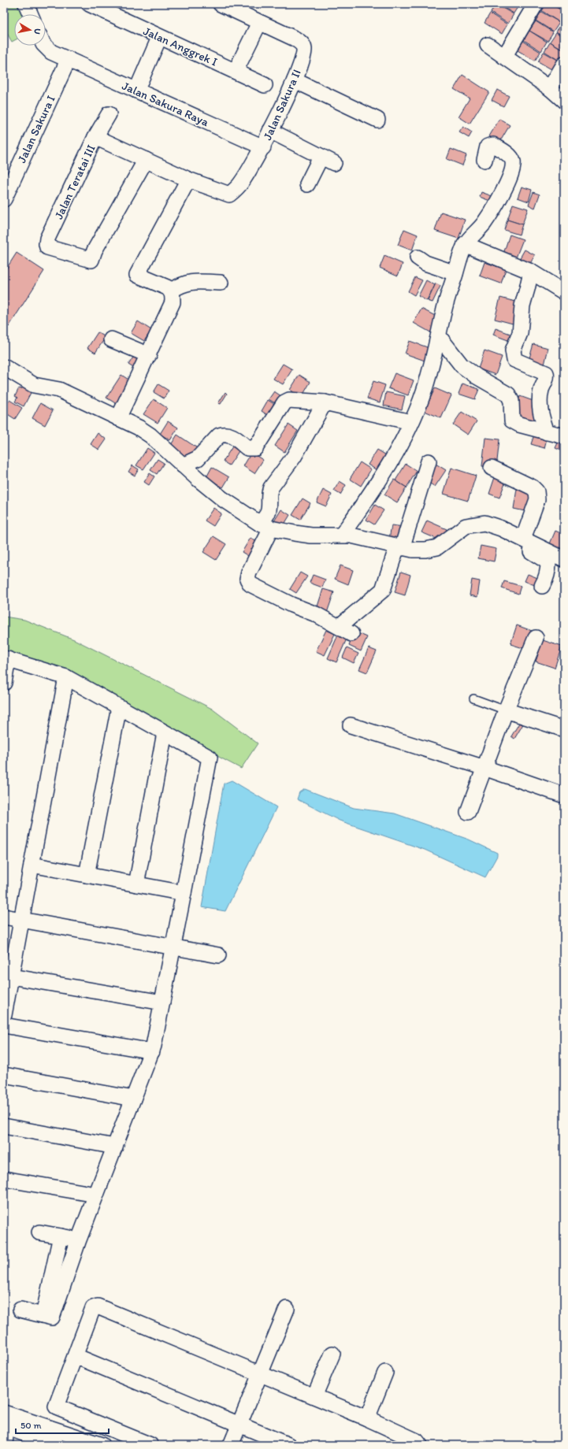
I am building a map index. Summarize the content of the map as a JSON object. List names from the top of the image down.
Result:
{
  "streets": {
    "street": [
      "Jalan Anggrek I",
      "Jalan Sakura Raya",
      "Jalan Sakura II",
      "Jalan Sakura I",
      "Jalan Teratai III"
    ]
  },
  "crossings": [
    ["Jalan Sakura Raya", "Jalan Sakura II"],
    ["Jalan Sakura Raya", "Jalan Sakura I"]
  ],
  "scale_bar": "50 m",
  "north": "right"
}
